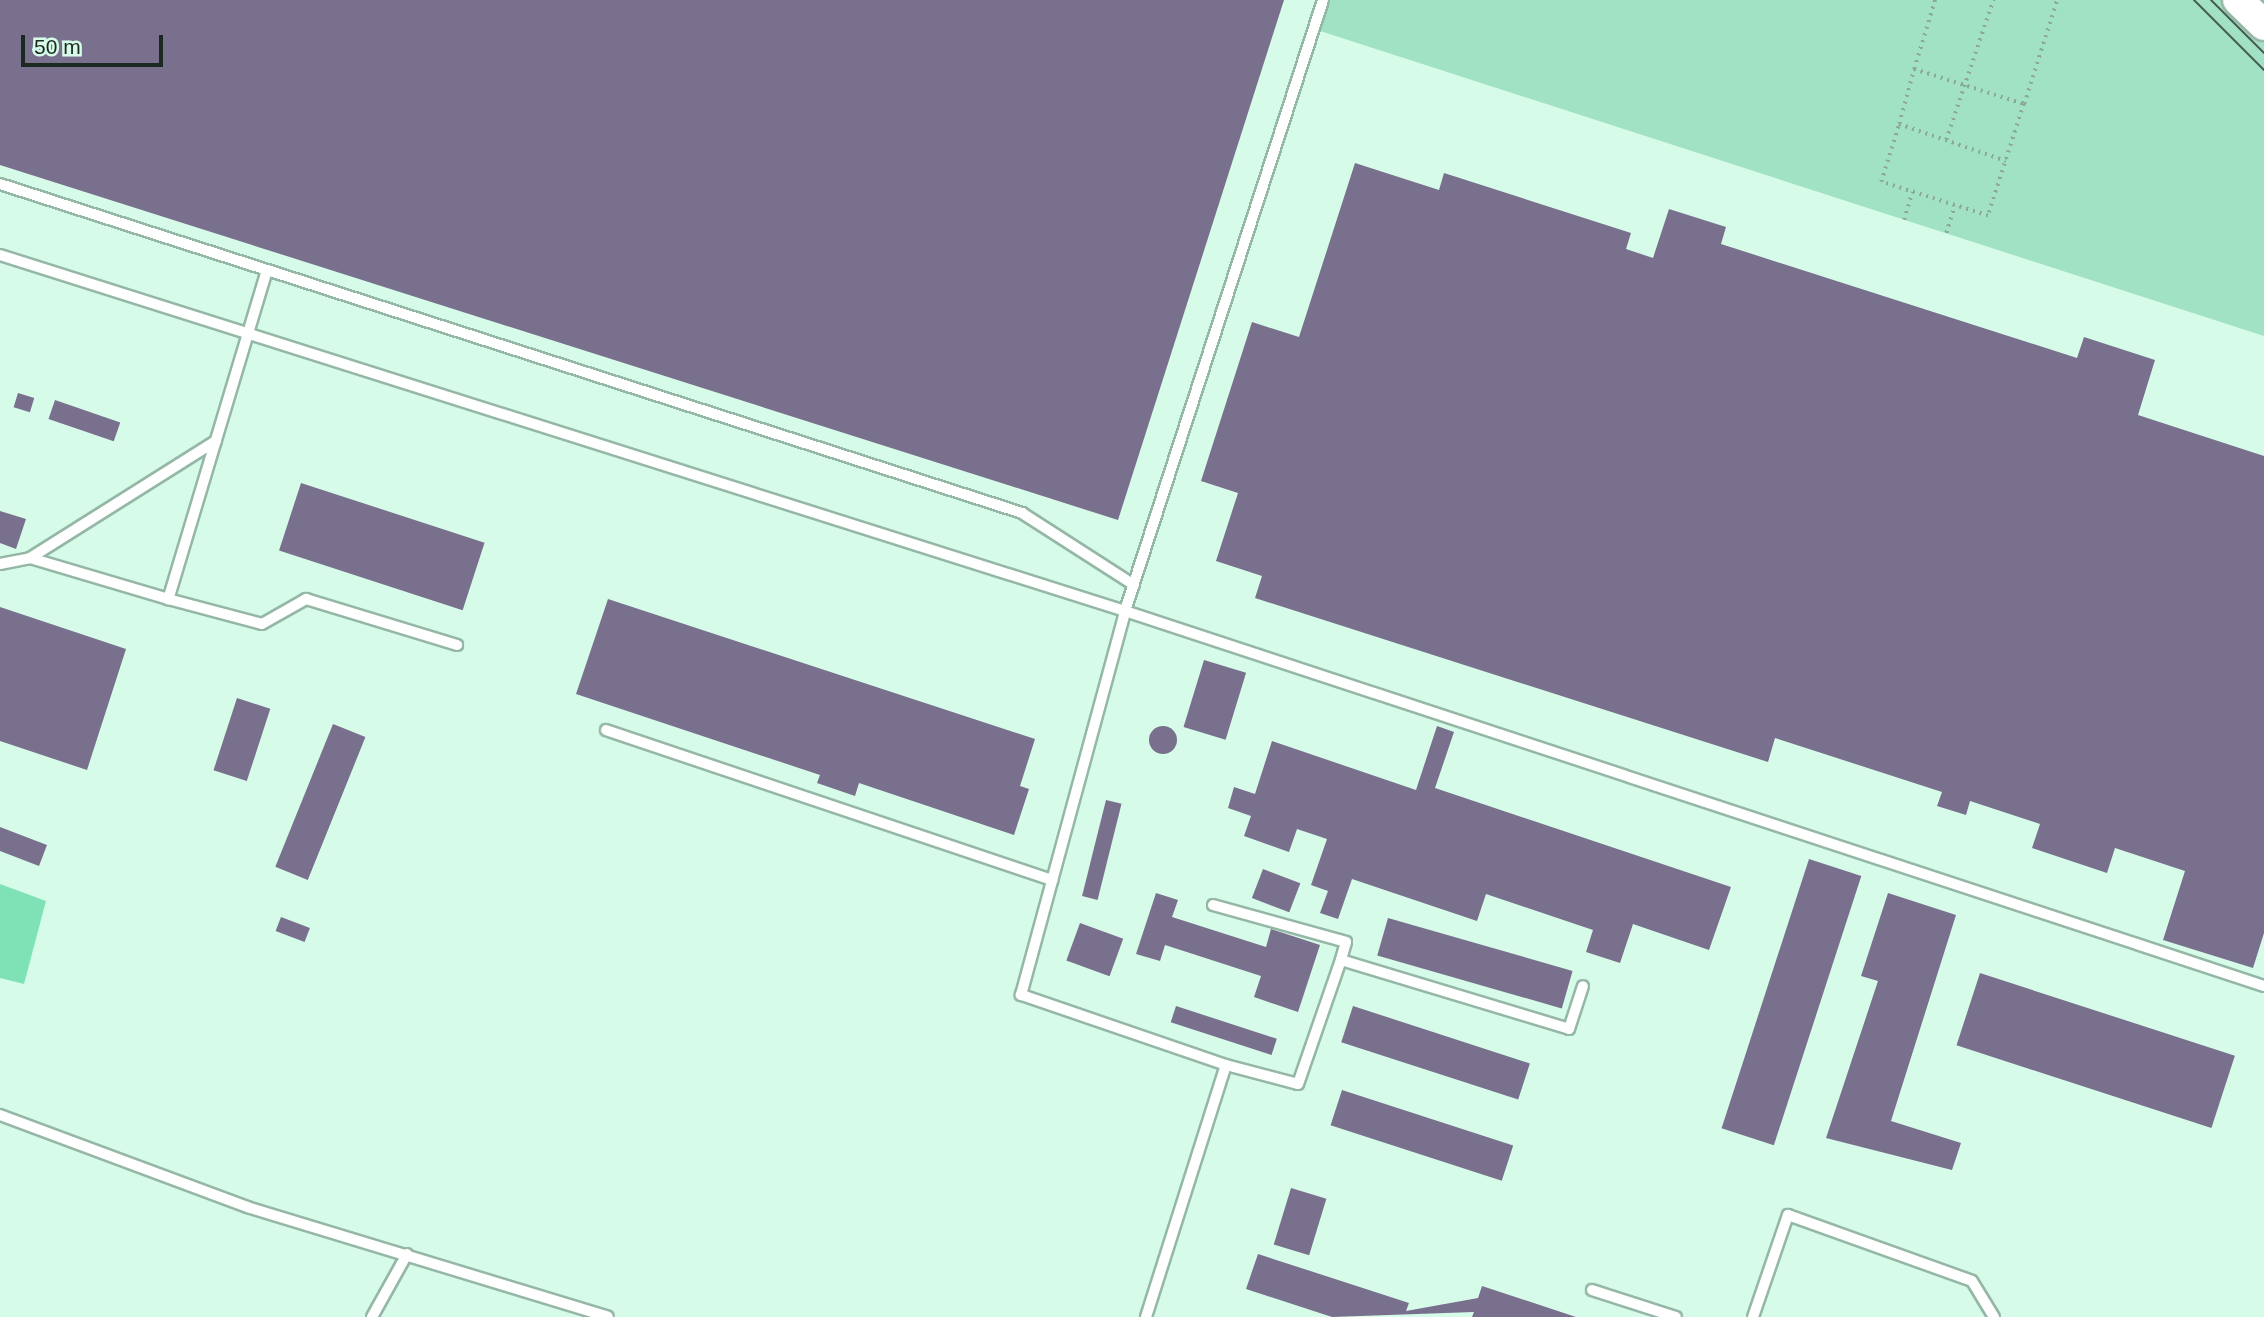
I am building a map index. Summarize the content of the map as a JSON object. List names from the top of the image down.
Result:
{
  "scale_bar": "50 m"
}
